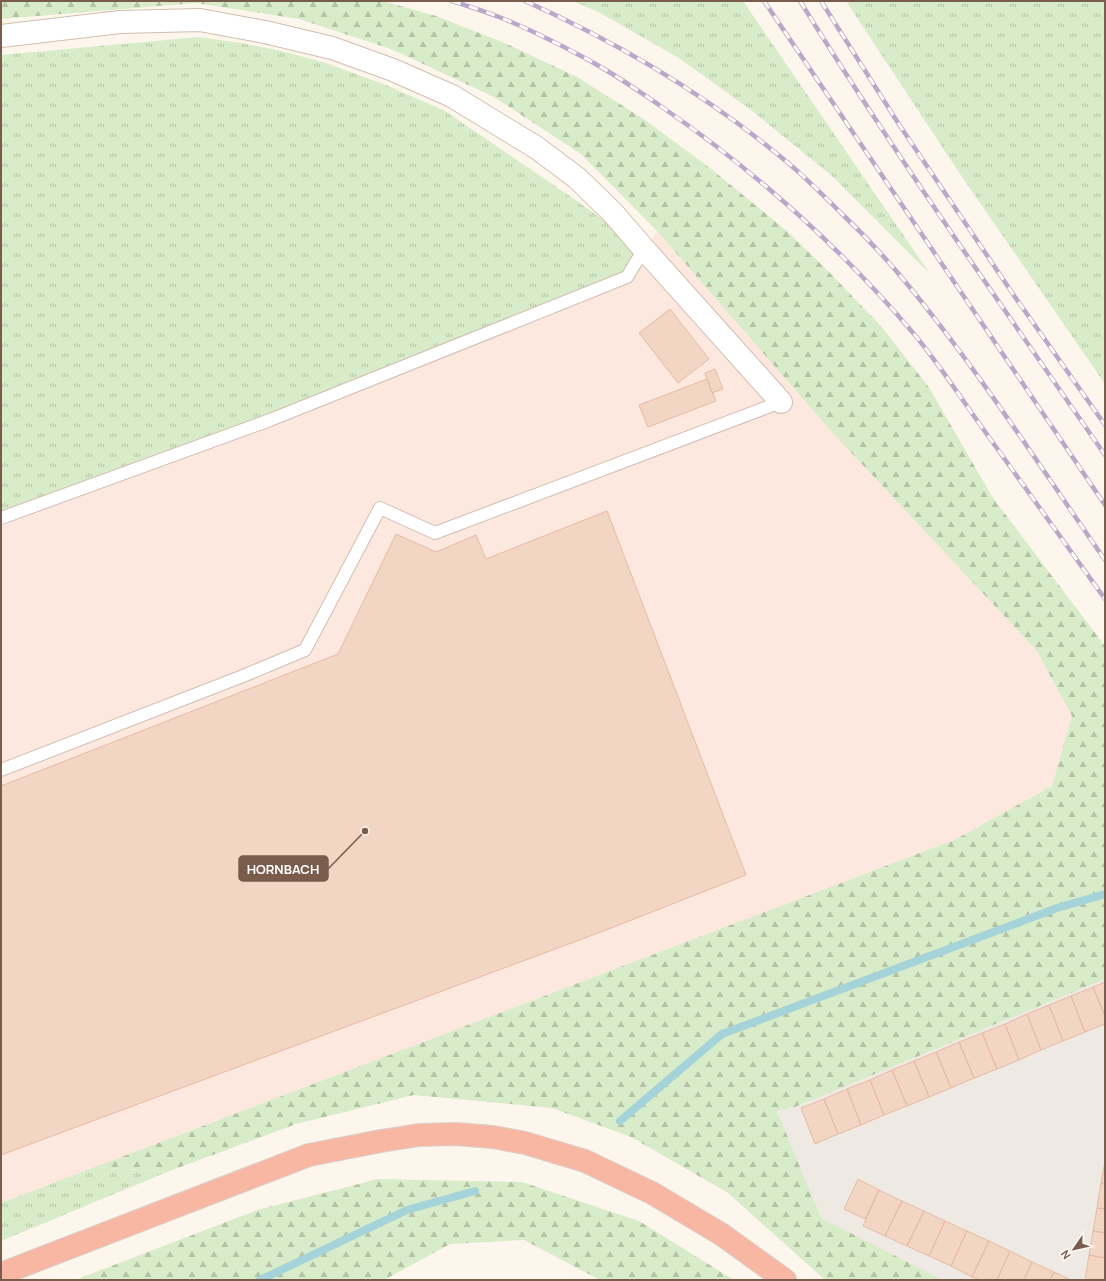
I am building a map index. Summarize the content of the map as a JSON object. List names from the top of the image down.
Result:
{
  "places": ["HORNBACH"],
  "north": "bottom left"
}
